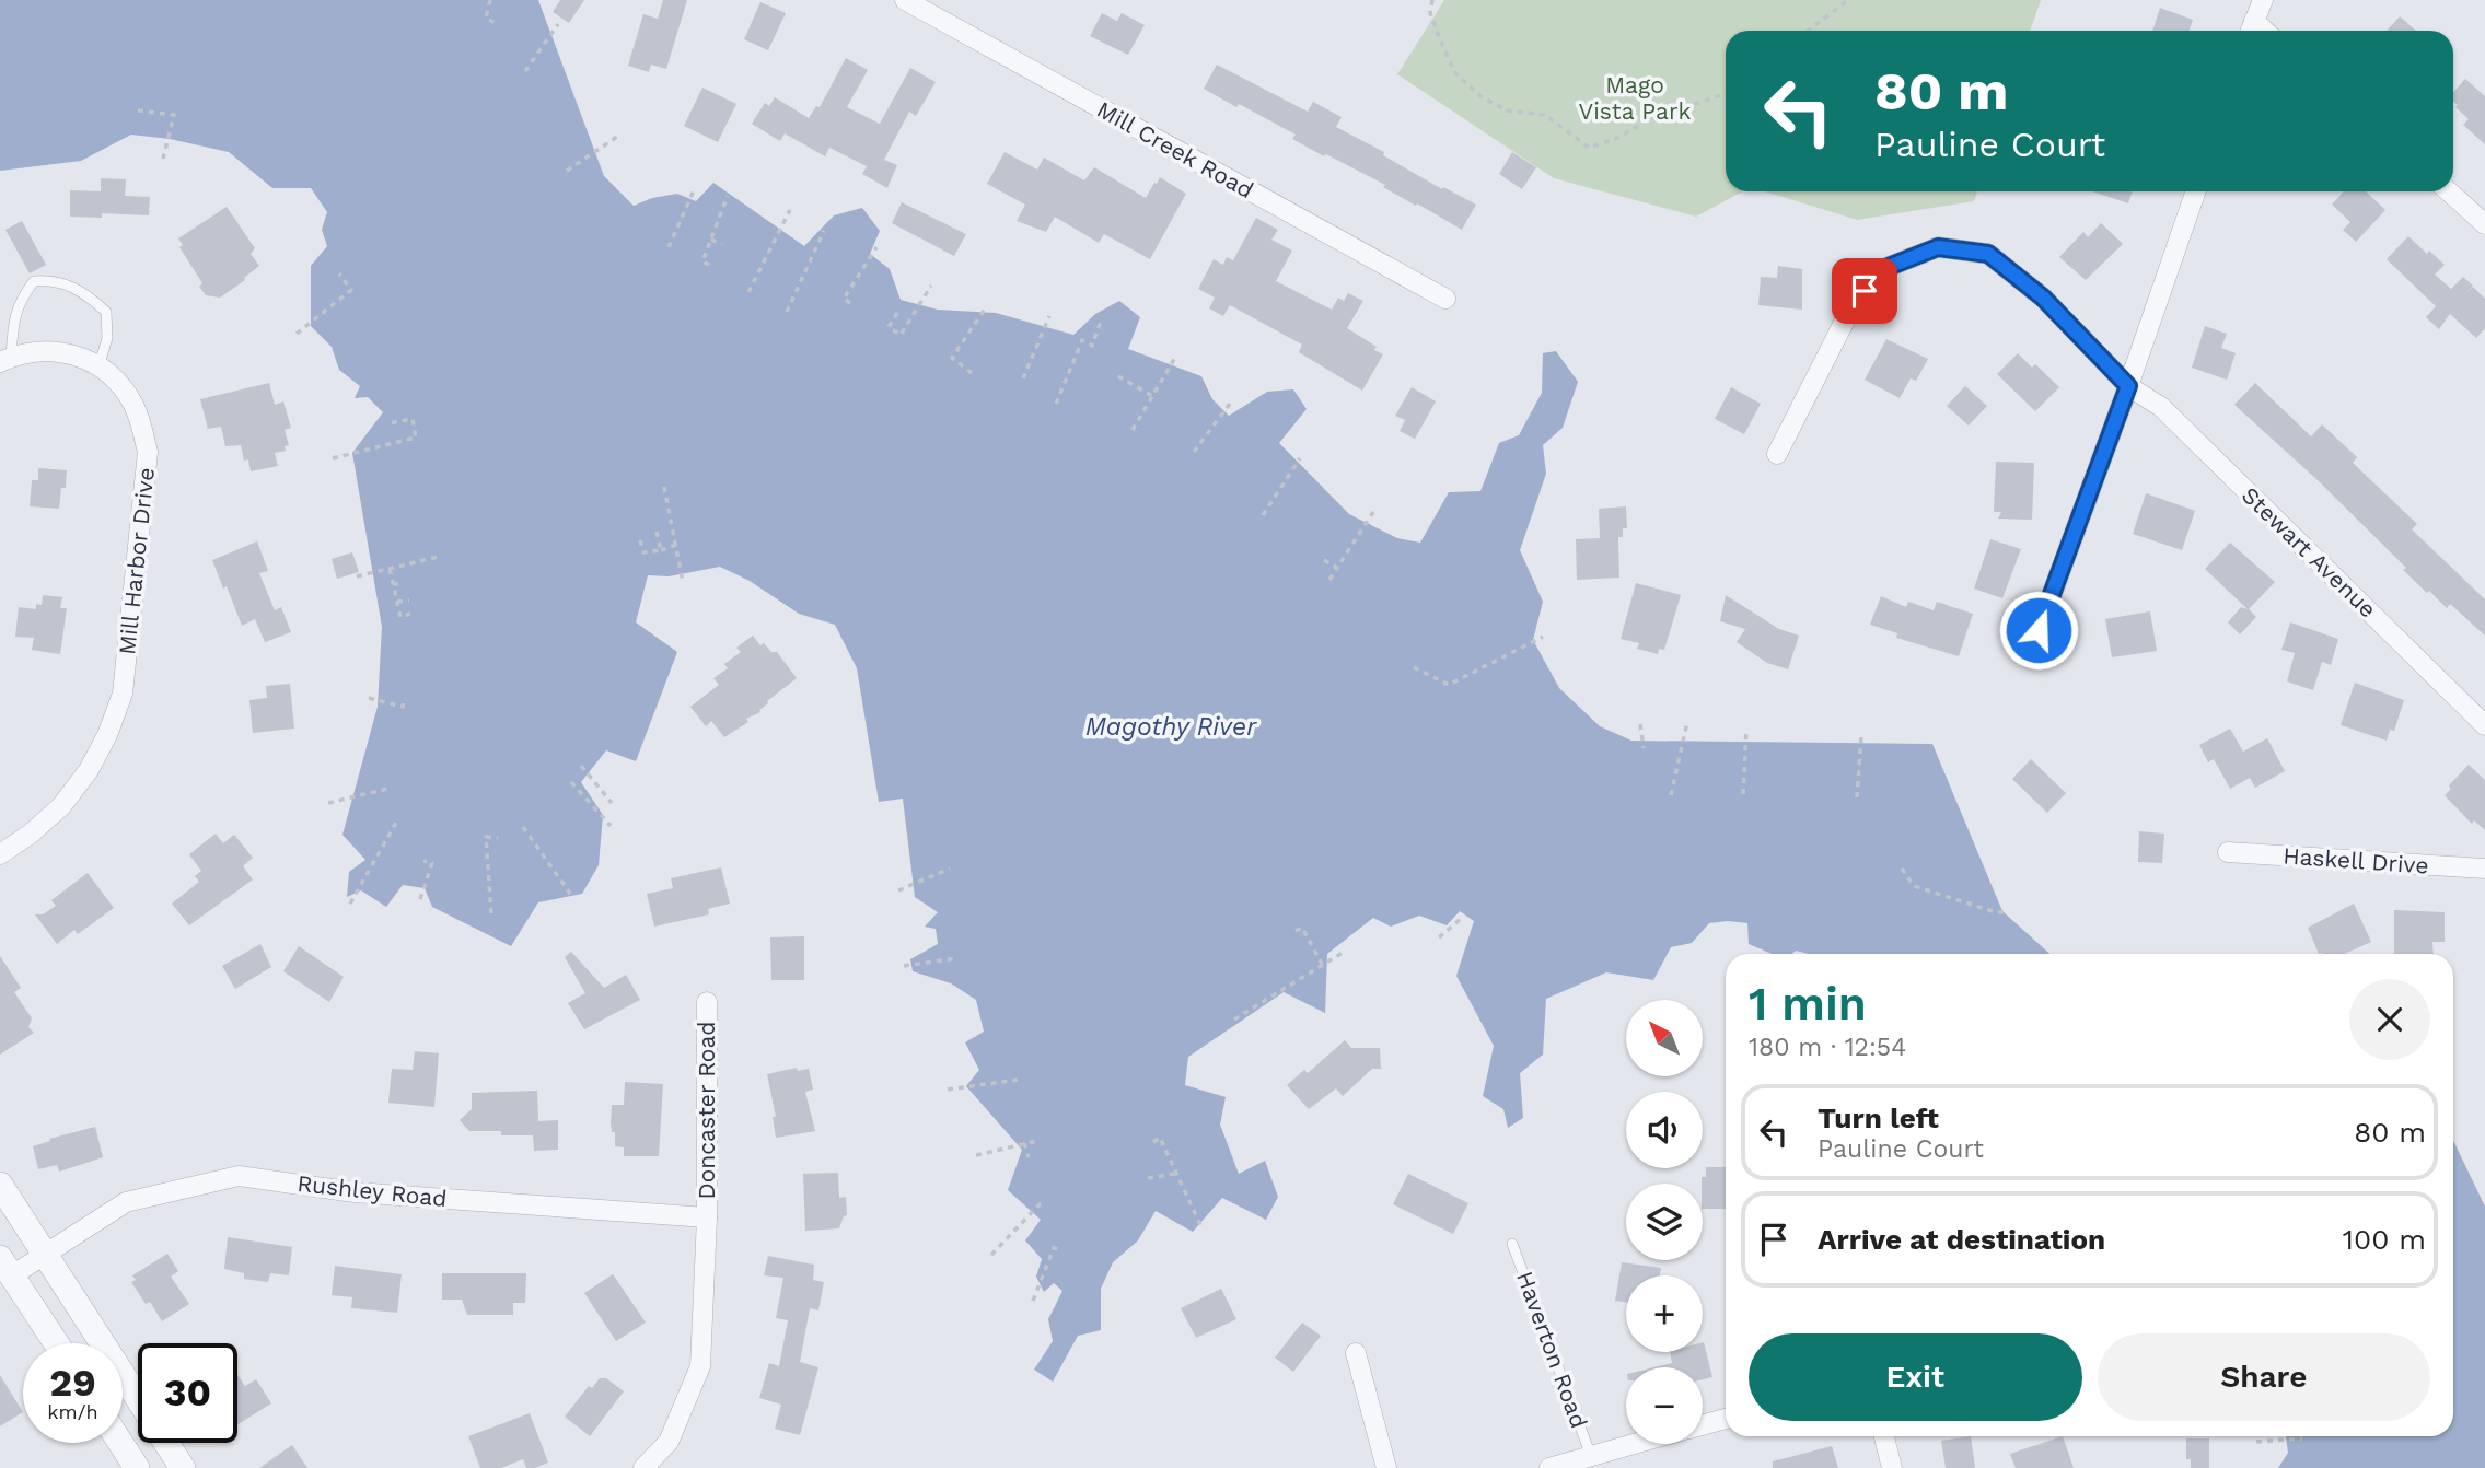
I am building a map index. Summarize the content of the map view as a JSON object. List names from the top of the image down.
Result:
{
  "streets": {
    "street": [
      "Mill Creek Road",
      "Stewart Avenue",
      "Mill Harbor Drive",
      "Haskell Drive",
      "Doncaster Road",
      "Rushley Road"
    ],
    "lane": ["Haverton Road"]
  },
  "crossings": [
    ["Doncaster Road", "Rushley Road"]
  ],
  "water": ["Magothy River"],
  "parks": ["Mago Vista Park"],
  "north": "top left",
  "page": {
    "turn": ["80 m", "Pauline Court"],
    "heading": ["1 min", "180 m · 12:54"],
    "map_buttons": ["+", "−"],
    "list": [
      {
        "name": "Turn left",
        "note": "Pauline Court",
        "value": "80 m"
      },
      {
        "name": "Arrive at destination",
        "value": "100 m"
      }
    ],
    "buttons": ["Exit", "Share"],
    "speed": "29 km/h",
    "limit": "30"
  }
}
